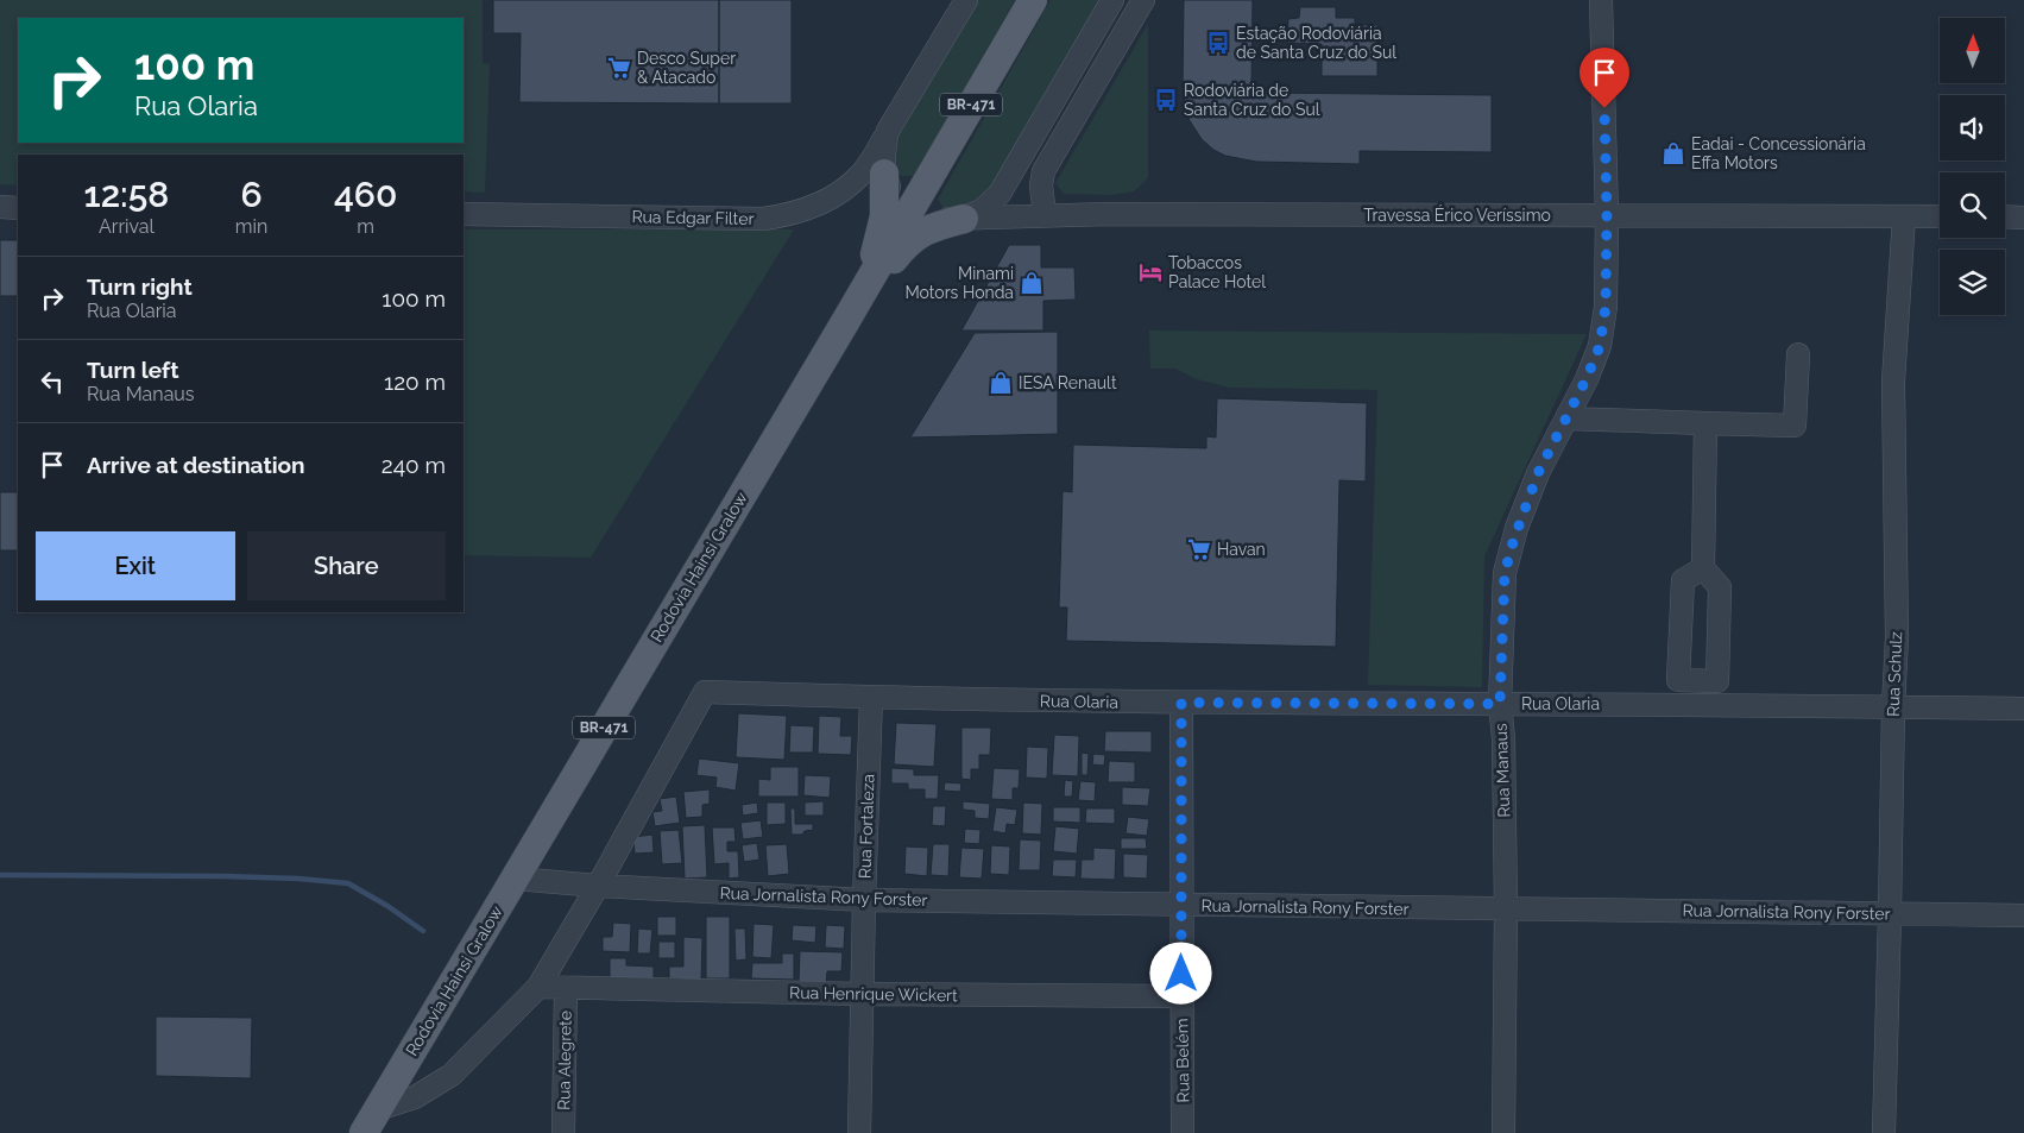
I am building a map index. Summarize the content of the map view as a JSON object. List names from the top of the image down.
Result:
{
  "streets": {
    "main road": ["BR-471", "Rodovia Hainsi Gralow"],
    "street": [
      "Travessa Érico Veríssimo",
      "Rua Edgar Filter",
      "Rua Schulz",
      "Rua Olaria",
      "Rua Manaus",
      "Rua Fortaleza",
      "Rua Jornalista Rony Forster",
      "Rua Henrique Wickert",
      "Rua Alegrete",
      "Rua Belém"
    ]
  },
  "crossings": [
    ["Travessa Érico Veríssimo", "Rodovia Hainsi Gralow"],
    ["Travessa Érico Veríssimo", "Rua Schulz"],
    ["Travessa Érico Veríssimo", "Rua Manaus"],
    ["Rodovia Hainsi Gralow", "Rua Jornalista Rony Forster"],
    ["Rua Schulz", "Rua Olaria"],
    ["Rua Schulz", "Rua Jornalista Rony Forster"],
    ["Rua Olaria", "Rua Manaus"],
    ["Rua Olaria", "Rua Fortaleza"],
    ["Rua Olaria", "Rua Jornalista Rony Forster"],
    ["Rua Olaria", "Rua Belém"],
    ["Rua Manaus", "Rua Jornalista Rony Forster"],
    ["Rua Fortaleza", "Rua Jornalista Rony Forster"],
    ["Rua Fortaleza", "Rua Henrique Wickert"],
    ["Rua Jornalista Rony Forster", "Rua Belém"],
    ["Rua Henrique Wickert", "Rua Alegrete"],
    ["Rua Henrique Wickert", "Rua Belém"]
  ],
  "places": {
    "bus stop": ["Estação Rodoviária de Santa Cruz do Sul", "Rodoviária de Santa Cruz do Sul"],
    "supermarket": ["Desco Super & Atacado", "Havan"],
    "shop": ["Eadai - Concessionária Effa Motors", "Minami Motors Honda", "IESA Renault"],
    "hotel": ["Tobaccos Palace Hotel"]
  },
  "north": "top",
  "page": {
    "turn": ["100 m", "Rua Olaria"],
    "eta": [
      "12:58",
      "Arrival",
      "6",
      "min",
      "460",
      "m"
    ],
    "list": [
      {
        "name": "Turn right",
        "note": "Rua Olaria",
        "value": "100 m"
      },
      {
        "name": "Turn left",
        "note": "Rua Manaus",
        "value": "120 m"
      },
      {
        "name": "Arrive at destination",
        "value": "240 m"
      }
    ],
    "buttons": ["Exit", "Share"]
  }
}
